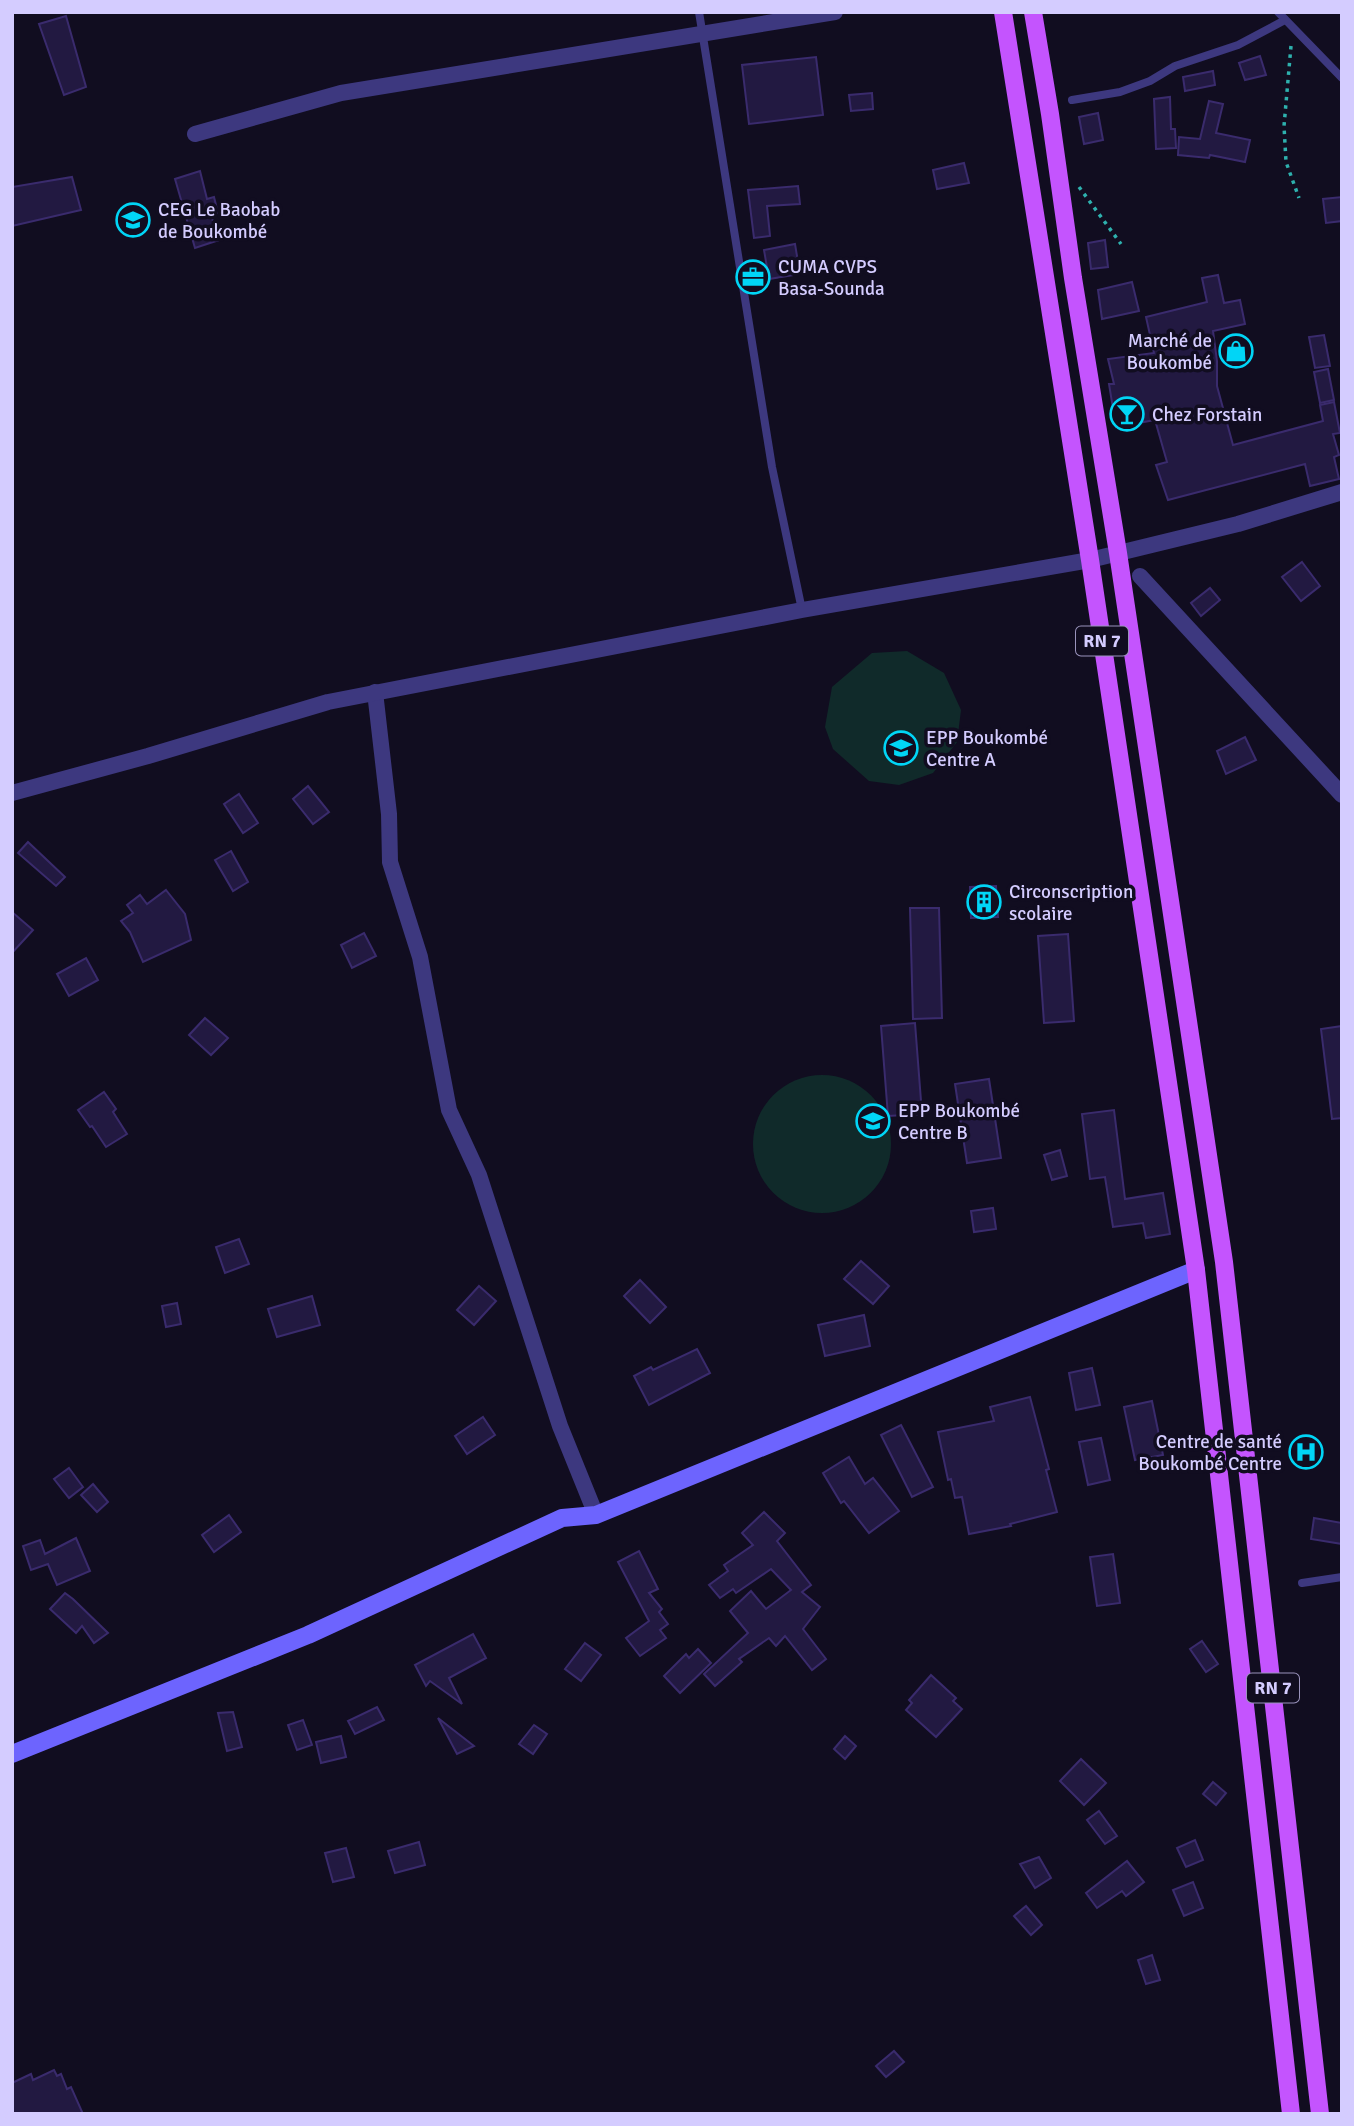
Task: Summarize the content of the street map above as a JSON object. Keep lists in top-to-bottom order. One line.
{"streets":{"main road":["RN 7"]},"places":{"school or university":["CEG Le Baobab de Boukombé","EPP Boukombé Centre A","EPP Boukombé Centre B"],"office":["CUMA CVPS Basa-Sounda"],"shop":["Marché de Boukombé"],"bar":["Chez Forstain"],"building":["Circonscription scolaire"],"hospital":["Centre de santé Boukombé Centre"]}}
